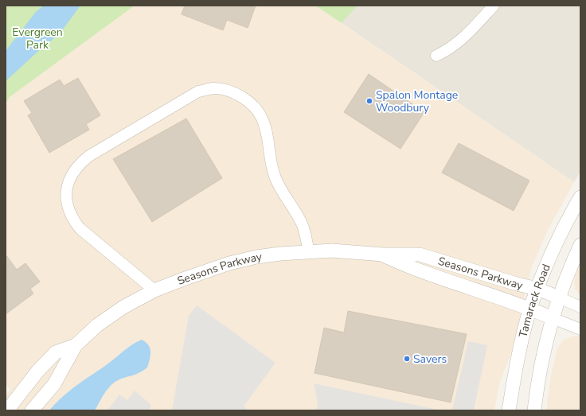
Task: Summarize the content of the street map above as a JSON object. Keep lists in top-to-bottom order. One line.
{"streets":{"street":["Seasons Parkway","Tamarack Road"]},"crossings":[["Seasons Parkway","Tamarack Road"]],"parks":["Evergreen Park"],"places":["Spalon Montage Woodbury","Savers"]}
